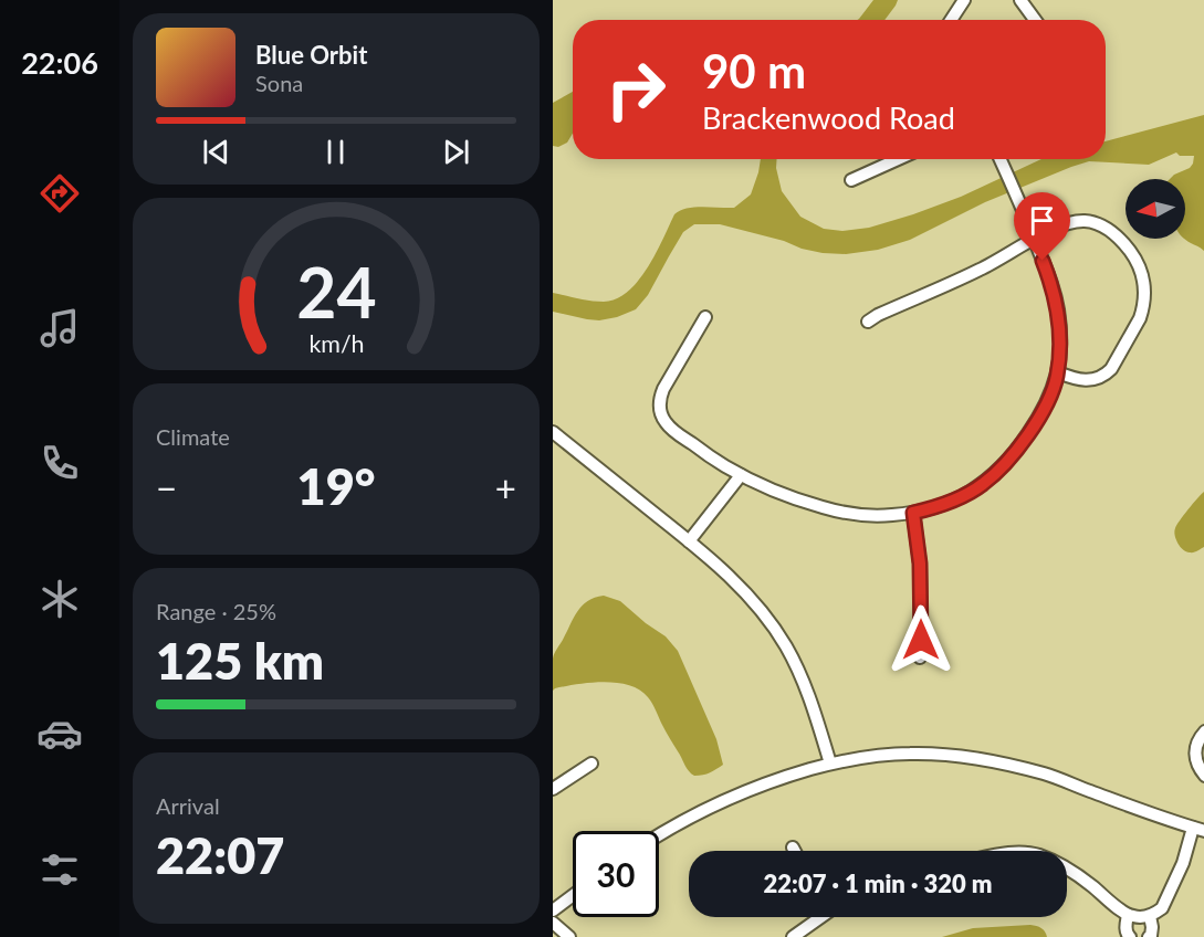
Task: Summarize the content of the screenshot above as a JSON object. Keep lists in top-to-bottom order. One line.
{"north":"left","page":{"tabs":"22:06","turn":["90 m","Brackenwood Road"],"song":["Blue Orbit","Sona"],"tile":["Climate",["Range · 25%","125 km"],["Arrival","22:07"]],"heat":["−","19°","+"],"limit":"30","trip":"22:07 · 1 min · 320 m","gauge":["24","km/h"]}}
